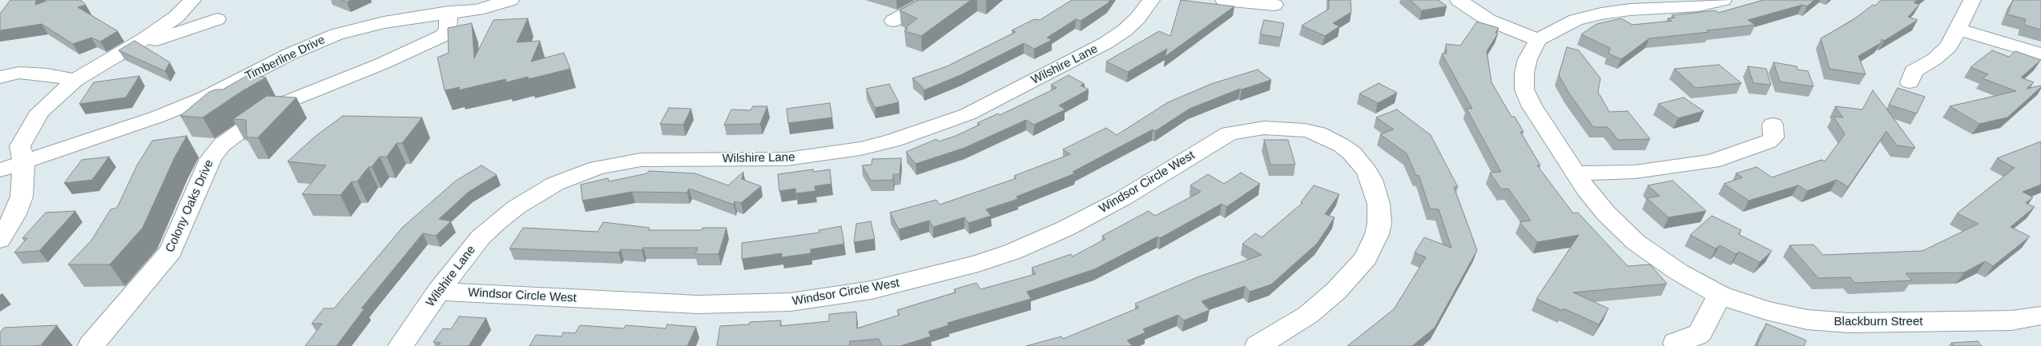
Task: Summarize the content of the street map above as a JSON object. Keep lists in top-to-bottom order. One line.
{"streets":{"street":["Timberline Drive","Wilshire Lane","Windsor Circle West","Colony Oaks Drive","Blackburn Street"]},"crossings":[["Timberline Drive","Colony Oaks Drive"],["Wilshire Lane","Windsor Circle West"]]}
